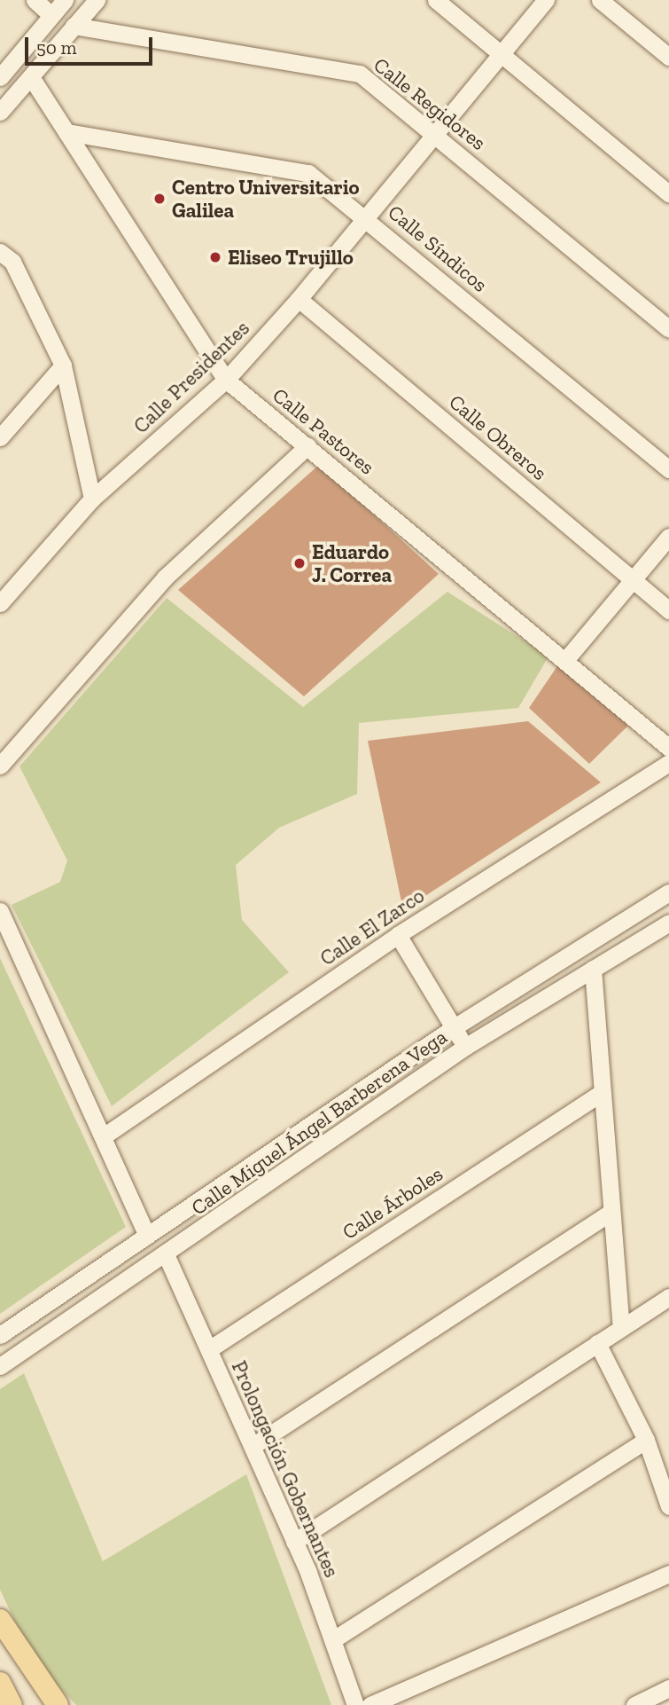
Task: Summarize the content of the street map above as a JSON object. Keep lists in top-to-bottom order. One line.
{"streets":{"street":["Calle Regidores","Calle Síndicos","Calle Presidentes","Calle Pastores","Calle Obreros","Calle El Zarco","Calle Miguel Ángel Barberena Vega","Calle Árboles","Prolongación Gobernantes"]},"crossings":[["Calle Regidores","Calle Presidentes"],["Calle Síndicos","Calle Presidentes"],["Calle Síndicos","Calle Pastores"],["Calle Presidentes","Calle Pastores"],["Calle Presidentes","Calle Obreros"],["Calle Miguel Ángel Barberena Vega","Prolongación Gobernantes"],["Calle Árboles","Prolongación Gobernantes"]],"places":["Centro Universitario Galilea","Eliseo Trujillo","Eduardo J. Correa"],"scale_bar":"50 m"}
